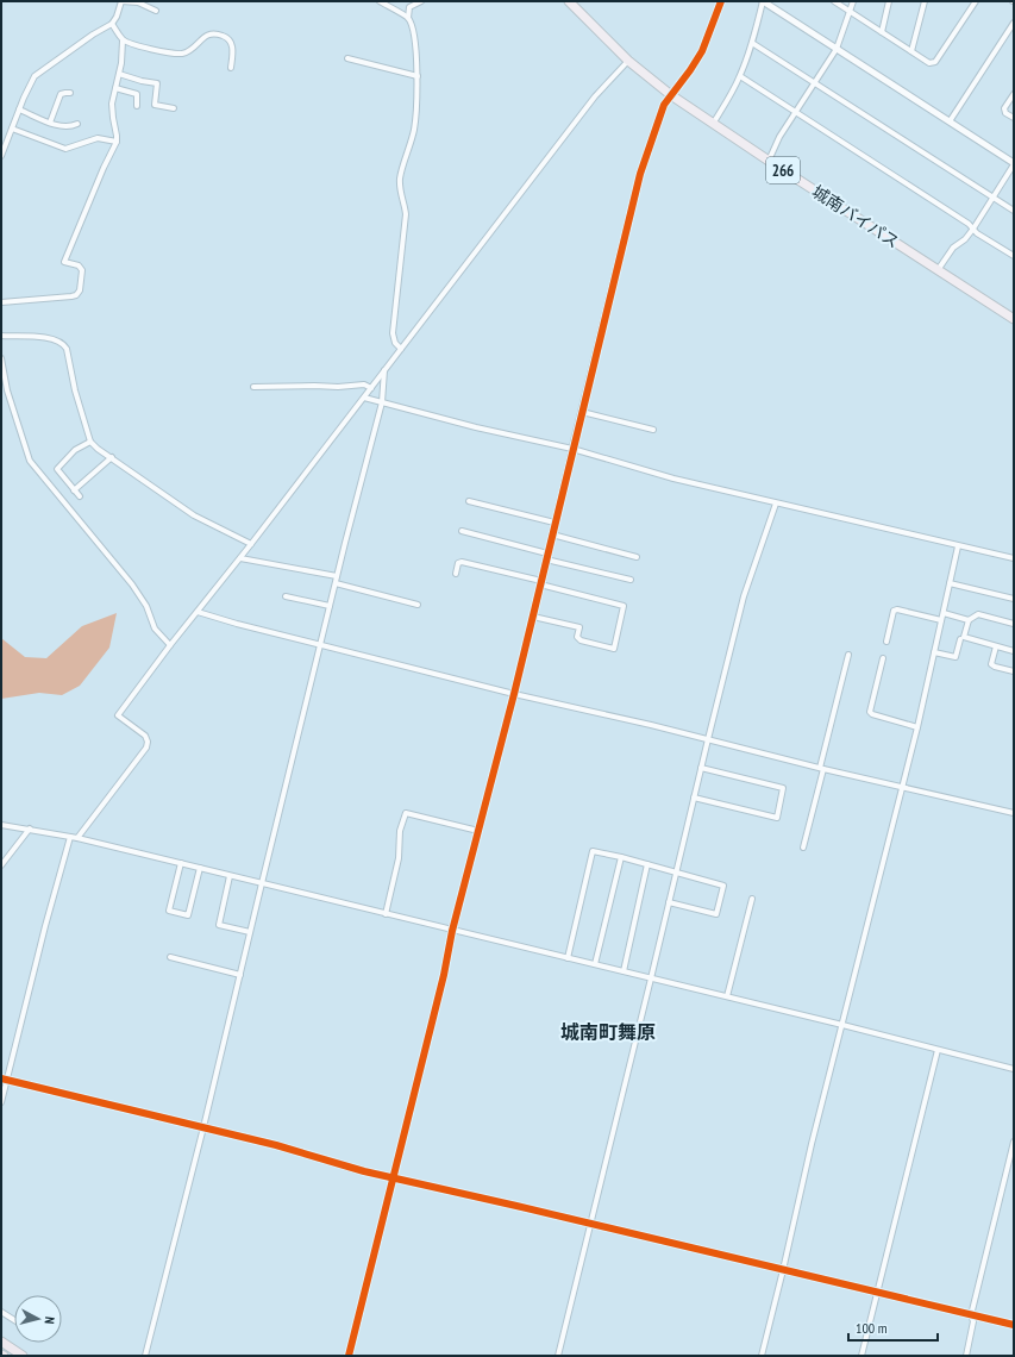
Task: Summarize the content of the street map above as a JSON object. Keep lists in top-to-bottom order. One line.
{"streets":{"highway":["266","城南バイパス"]},"districts":["城南町舞原"],"scale_bar":"100 m","north":"right"}
